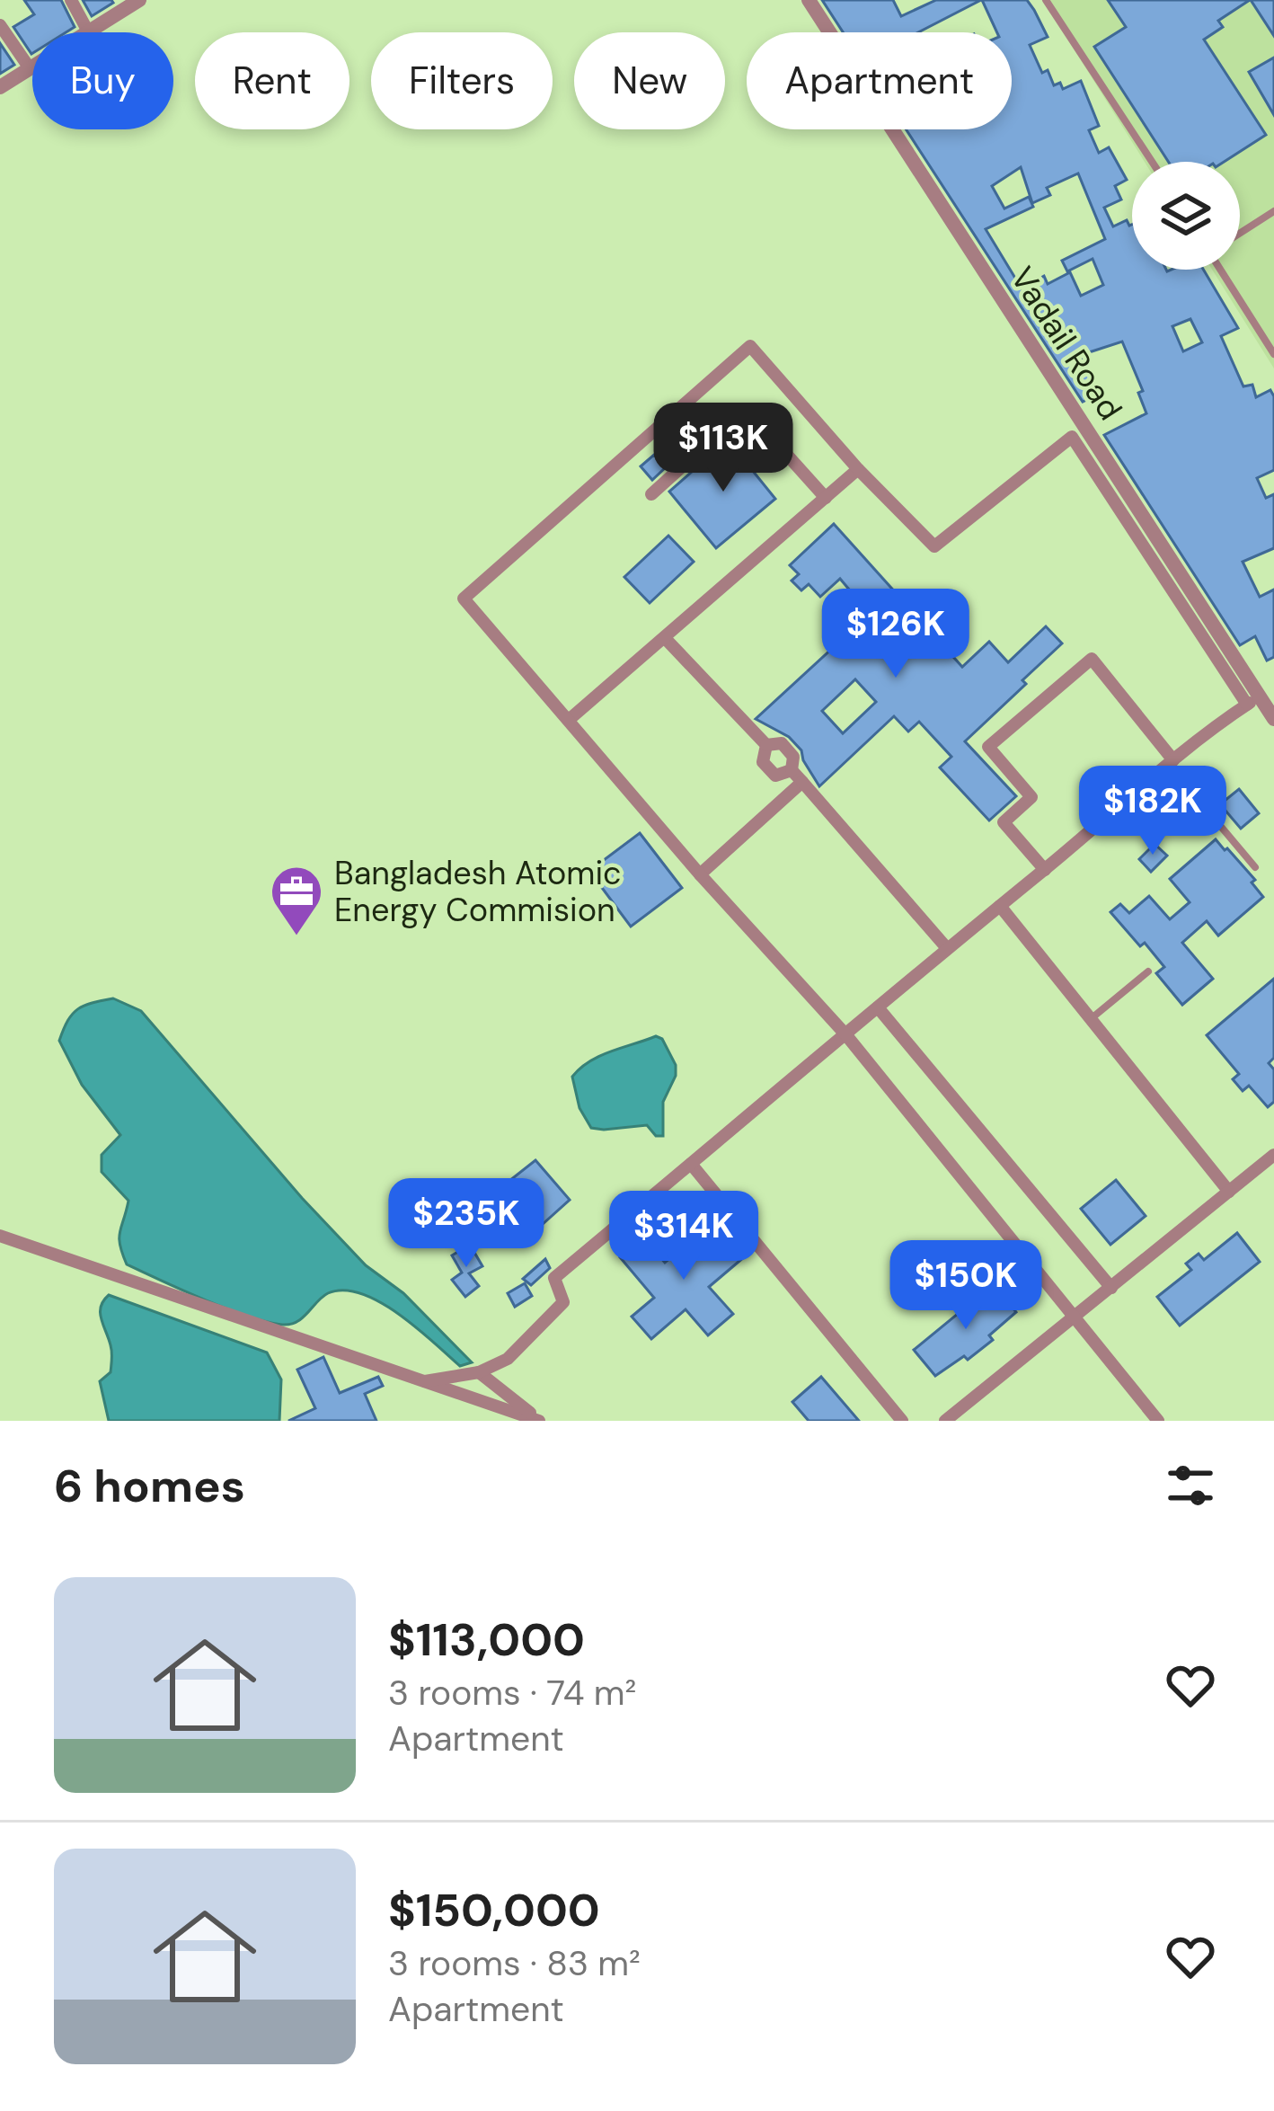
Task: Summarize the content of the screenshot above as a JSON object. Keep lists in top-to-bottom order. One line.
{"streets":{"street":["Vadail Road"]},"places":{"office":["Bangladesh Atomic Energy Commision"]},"page":{"chip":["Buy","Rent","Filters","New","Apartment"],"price":["$113K","$126K","$182K","$235K","$314K","$150K"],"heading":"6 homes","list":[{"name":"$113,000","note":"3 rooms · 74 m² · Apartment"},{"name":"$150,000","note":"3 rooms · 83 m² · Apartment"}]}}
